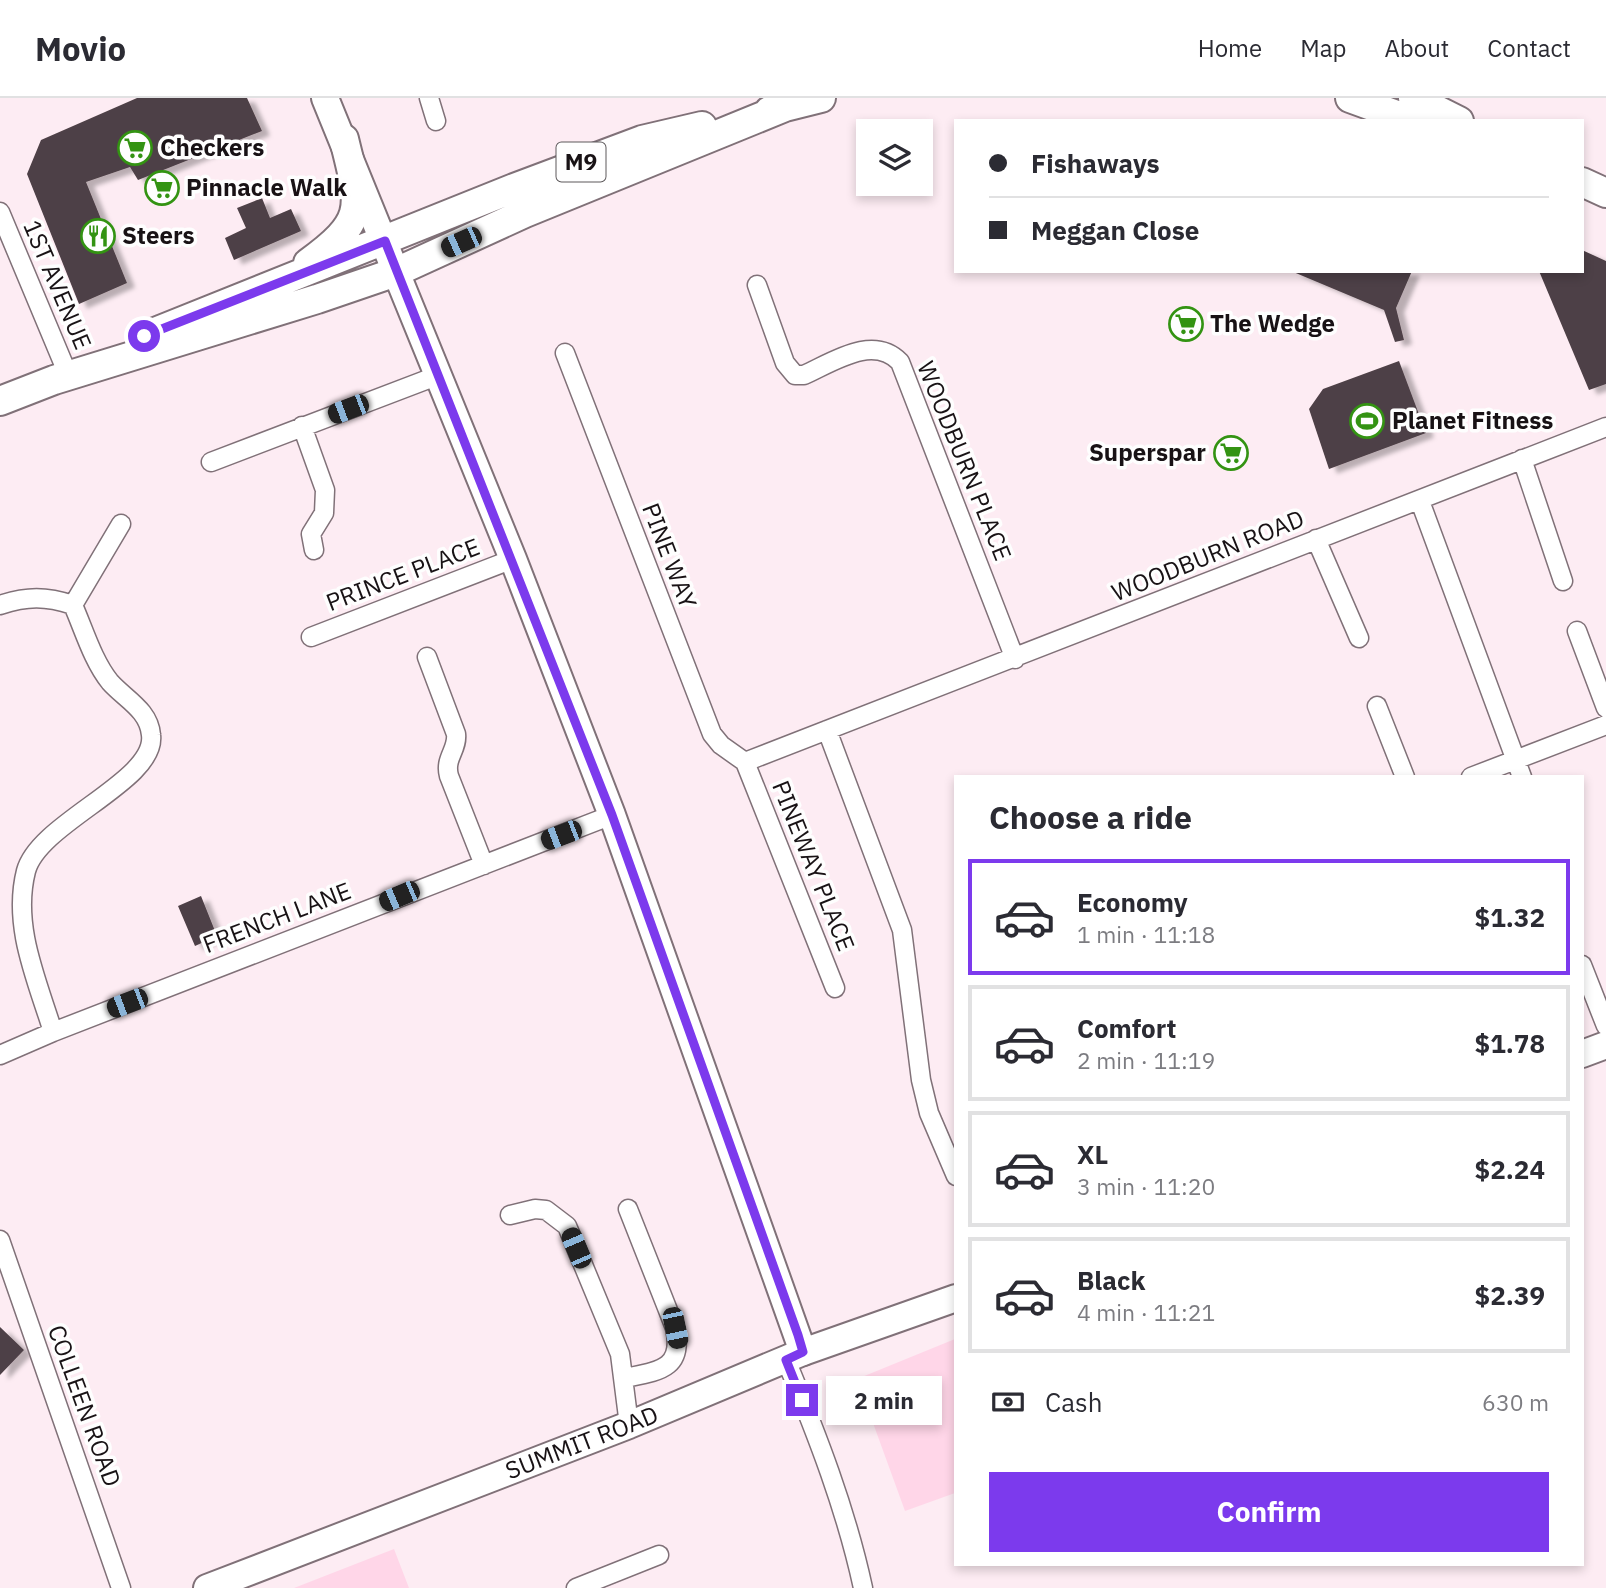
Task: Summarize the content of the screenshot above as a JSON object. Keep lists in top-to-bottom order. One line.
{"streets":{"main road":["M9","SUMMIT ROAD"],"street":["1ST AVENUE","WOODBURN PLACE","PINE WAY","WOODBURN ROAD","PRINCE PLACE","PINEWAY PLACE","FRENCH LANE","COLLEEN ROAD"]},"crossings":[["M9","1ST AVENUE"],["WOODBURN PLACE","WOODBURN ROAD"],["PINE WAY","WOODBURN ROAD"],["PINE WAY","PINEWAY PLACE"],["WOODBURN ROAD","PINEWAY PLACE"]],"places":{"supermarket":["Checkers","Pinnacle Walk","The Wedge","Superspar"],"restaurant":["Steers"],"sports":["Planet Fitness"]},"page":{"header":"Movio","nav":["Home","Map","About","Contact"],"banner":["Fishaways","Meggan Close"],"heading":"Choose a ride","list":[{"name":"Economy","note":"1 min · 11:18","value":"$1.32"},{"name":"Comfort","note":"2 min · 11:19","value":"$1.78"},{"name":"XL","note":"3 min · 11:20","value":"$2.24"},{"name":"Black","note":"4 min · 11:21","value":"$2.39"}],"pay":["Cash","630 m"],"bubble":"2 min","buttons":"Confirm"}}
